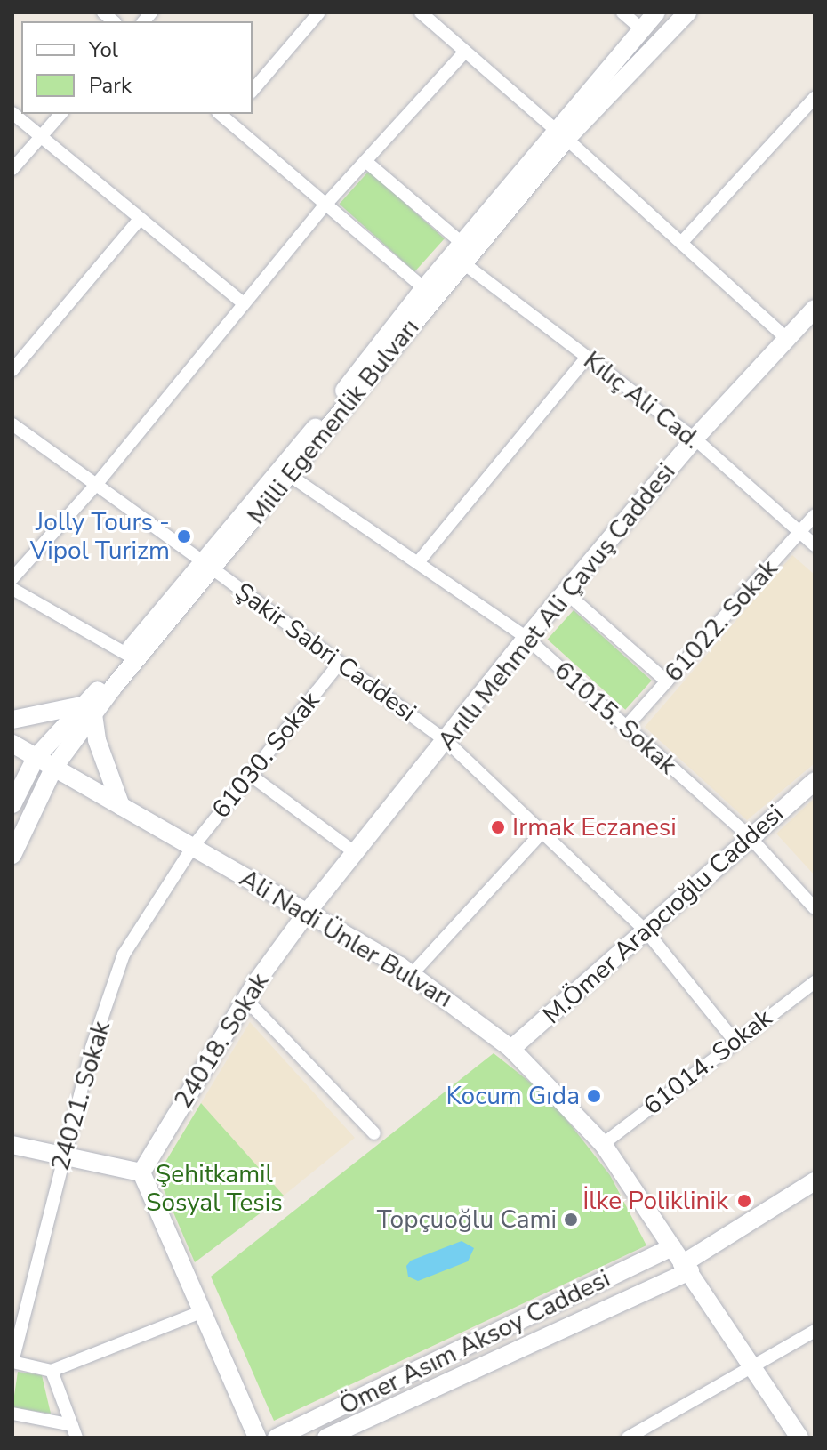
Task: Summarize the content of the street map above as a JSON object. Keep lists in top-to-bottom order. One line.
{"streets":{"street":["Kılıç Ali Cad.","Milli Egemenlik Bulvarı","Arıllı Mehmet Ali Çavuş Caddesi","61022. Sokak","Şakir Sabri Caddesi","61015. Sokak","61030. Sokak","M.Ömer Arapcıoğlu Caddesi","Ali Nadi Ünler Bulvarı","24018. Sokak","61014. Sokak","24021. Sokak","Ömer Asım Aksoy Caddesi"]},"crossings":[["Kılıç Ali Cad.","Milli Egemenlik Bulvarı"],["Kılıç Ali Cad.","Arıllı Mehmet Ali Çavuş Caddesi"],["Kılıç Ali Cad.","61022. Sokak"],["Milli Egemenlik Bulvarı","Şakir Sabri Caddesi"],["Milli Egemenlik Bulvarı","61015. Sokak"],["Milli Egemenlik Bulvarı","Ali Nadi Ünler Bulvarı"],["Arıllı Mehmet Ali Çavuş Caddesi","Şakir Sabri Caddesi"],["Arıllı Mehmet Ali Çavuş Caddesi","61015. Sokak"],["Arıllı Mehmet Ali Çavuş Caddesi","Ali Nadi Ünler Bulvarı"],["Arıllı Mehmet Ali Çavuş Caddesi","24018. Sokak"],["61022. Sokak","61015. Sokak"],["Şakir Sabri Caddesi","61030. Sokak"],["Şakir Sabri Caddesi","M.Ömer Arapcıoğlu Caddesi"],["Şakir Sabri Caddesi","61014. Sokak"],["61015. Sokak","M.Ömer Arapcıoğlu Caddesi"],["61030. Sokak","Ali Nadi Ünler Bulvarı"],["61030. Sokak","24021. Sokak"],["M.Ömer Arapcıoğlu Caddesi","Ali Nadi Ünler Bulvarı"],["Ali Nadi Ünler Bulvarı","24018. Sokak"],["Ali Nadi Ünler Bulvarı","61014. Sokak"],["Ali Nadi Ünler Bulvarı","24021. Sokak"],["Ali Nadi Ünler Bulvarı","Ömer Asım Aksoy Caddesi"]],"parks":["Şehitkamil Sosyal Tesis"],"places":["Jolly Tours - Vipol Turizm","Irmak Eczanesi","Kocum Gıda","İlke Poliklinik","Topçuoğlu Cami"],"legend":["Yol","Park"]}
